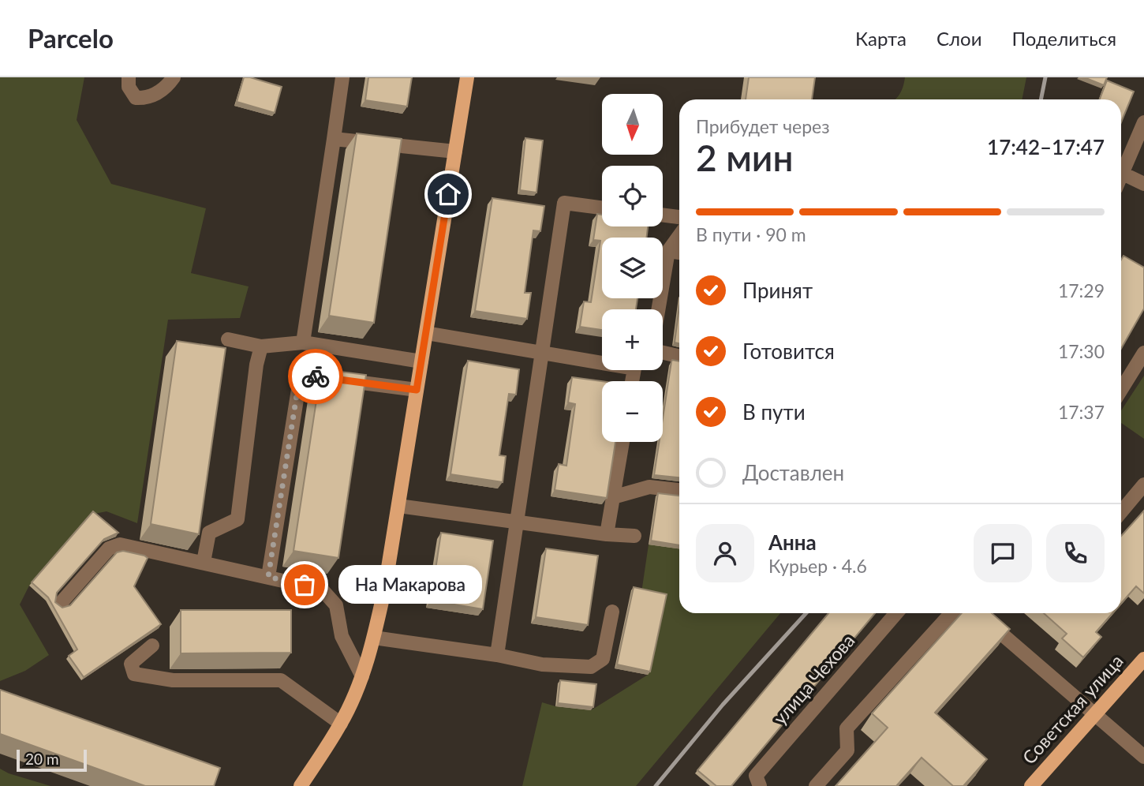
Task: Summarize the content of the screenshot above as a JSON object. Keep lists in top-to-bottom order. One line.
{"streets":{"main road":["Советская улица"],"street":["улица Чехова"]},"places":["На Макарова"],"scale_bar":"20 m","north":"bottom","page":{"header":"Parcelo","nav":["Карта","Слои","Поделиться"],"map_buttons":["+","−"],"heading":["2 мин","Прибудет через","17:42–17:47"],"panel":["Анна","Курьер · 4.6"],"bar":"В пути · 90 m","list":[["Принят","17:29"],["Готовится","17:30"],["В пути","17:37"],"Доставлен"],"bubble":"На Макарова","scale":"20 m"}}
